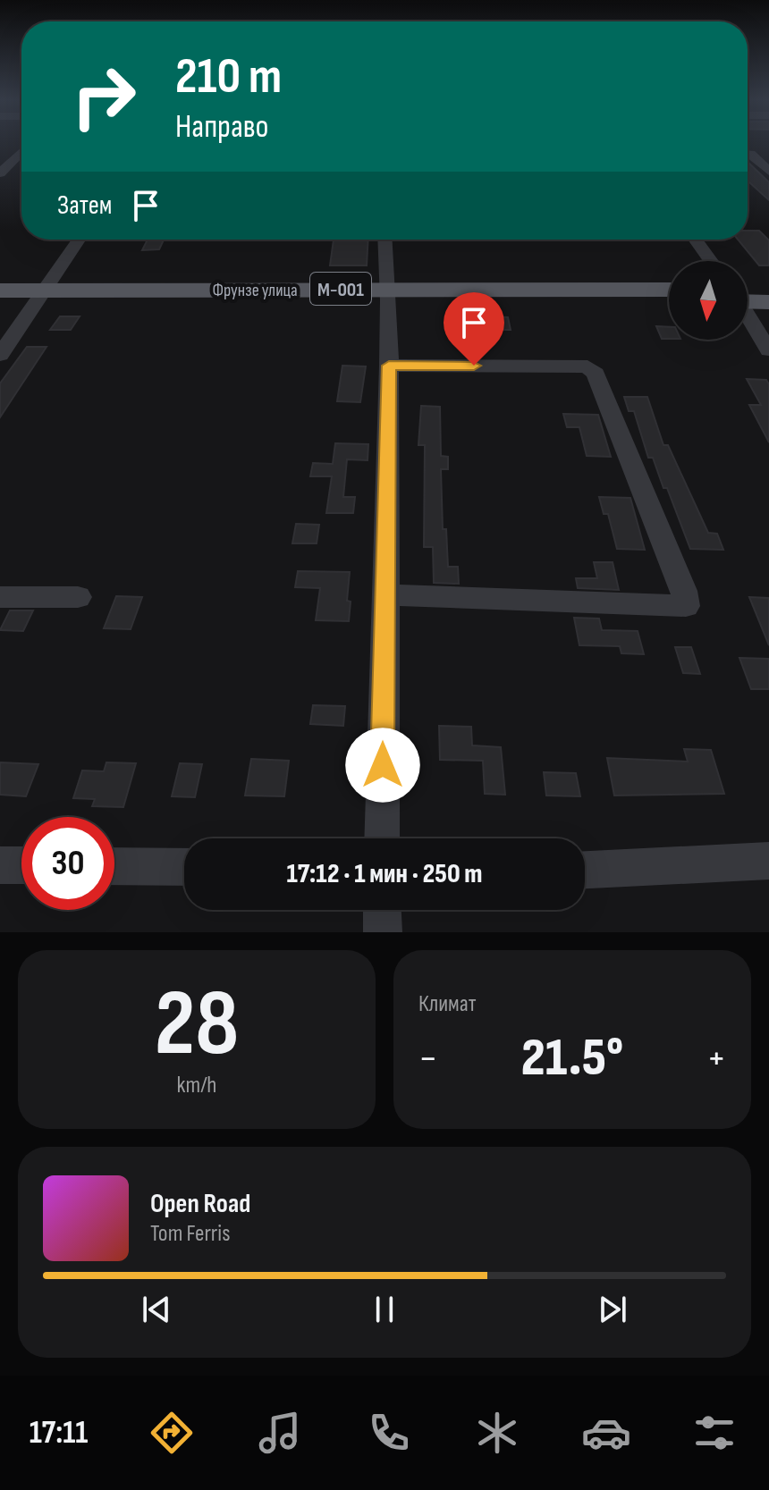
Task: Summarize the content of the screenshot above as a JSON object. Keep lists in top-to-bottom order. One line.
{"streets":{"main road":["M-001","Фрунзе улица"]},"north":"bottom","page":{"turn":["210 m","Направо"],"then":"Затем","limit":"30","trip":"17:12 · 1 мин · 250 m","tile":[["28","km/h"],"Климат"],"heat":["−","21.5°","+"],"song":["Open Road","Tom Ferris"],"tabs":"17:11"}}
